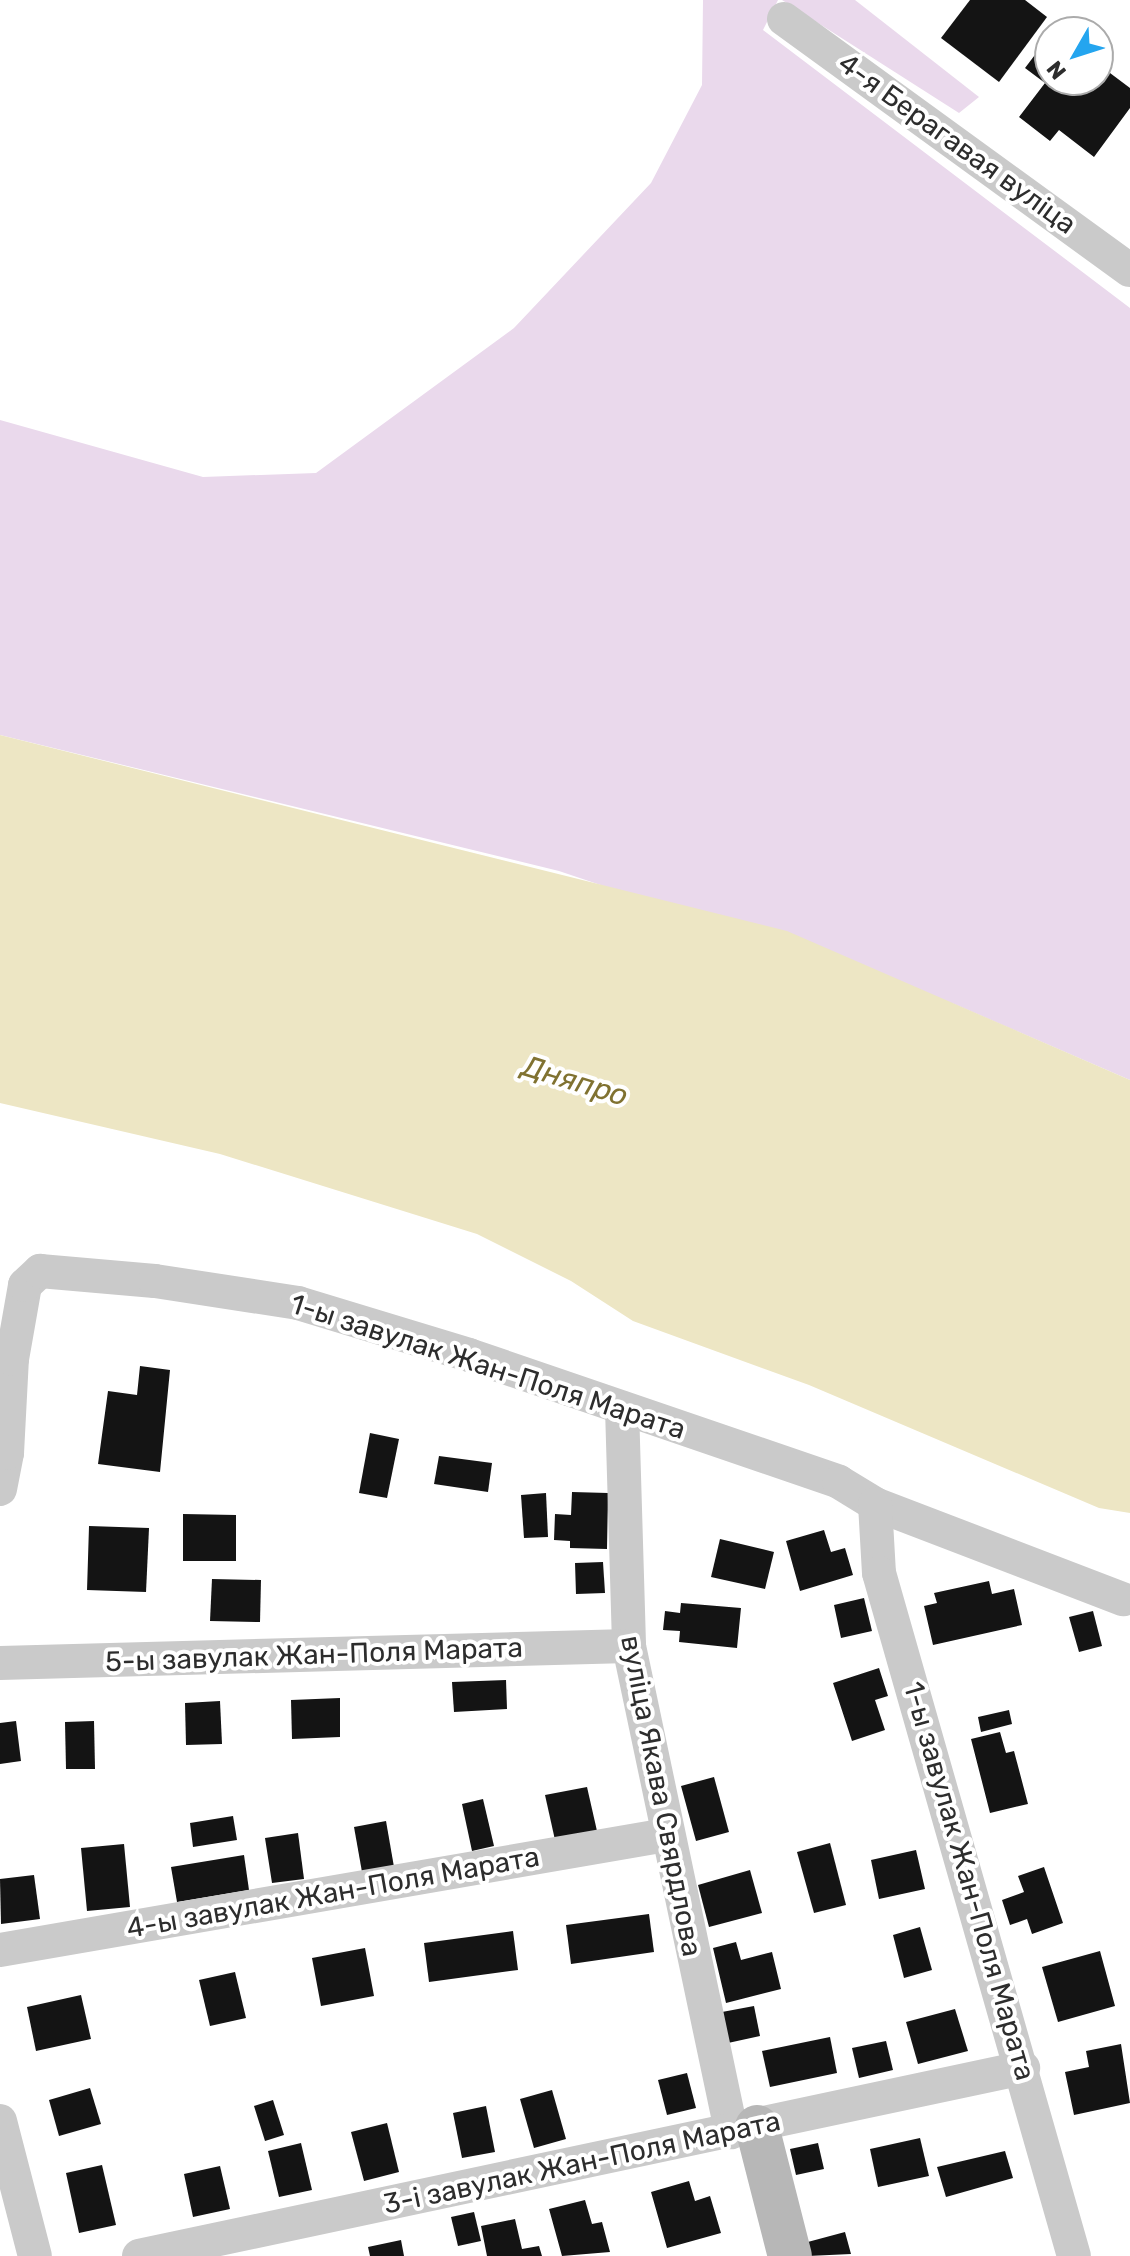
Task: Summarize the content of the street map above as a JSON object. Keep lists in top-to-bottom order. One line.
{"streets":{"street":["4-я Берагавая вуліца","1-ы завулак Жан-Поля Марата","5-ы завулак Жан-Поля Марата","вуліца Якава Свярдлова","4-ы завулак Жан-Поля Марата","3-і завулак Жан-Поля Марата"]},"crossings":[["1-ы завулак Жан-Поля Марата","вуліца Якава Свярдлова"],["1-ы завулак Жан-Поля Марата","3-і завулак Жан-Поля Марата"],["5-ы завулак Жан-Поля Марата","вуліца Якава Свярдлова"],["вуліца Якава Свярдлова","4-ы завулак Жан-Поля Марата"],["вуліца Якава Свярдлова","3-і завулак Жан-Поля Марата"]],"water":["Дняпро"],"north":"bottom left"}
